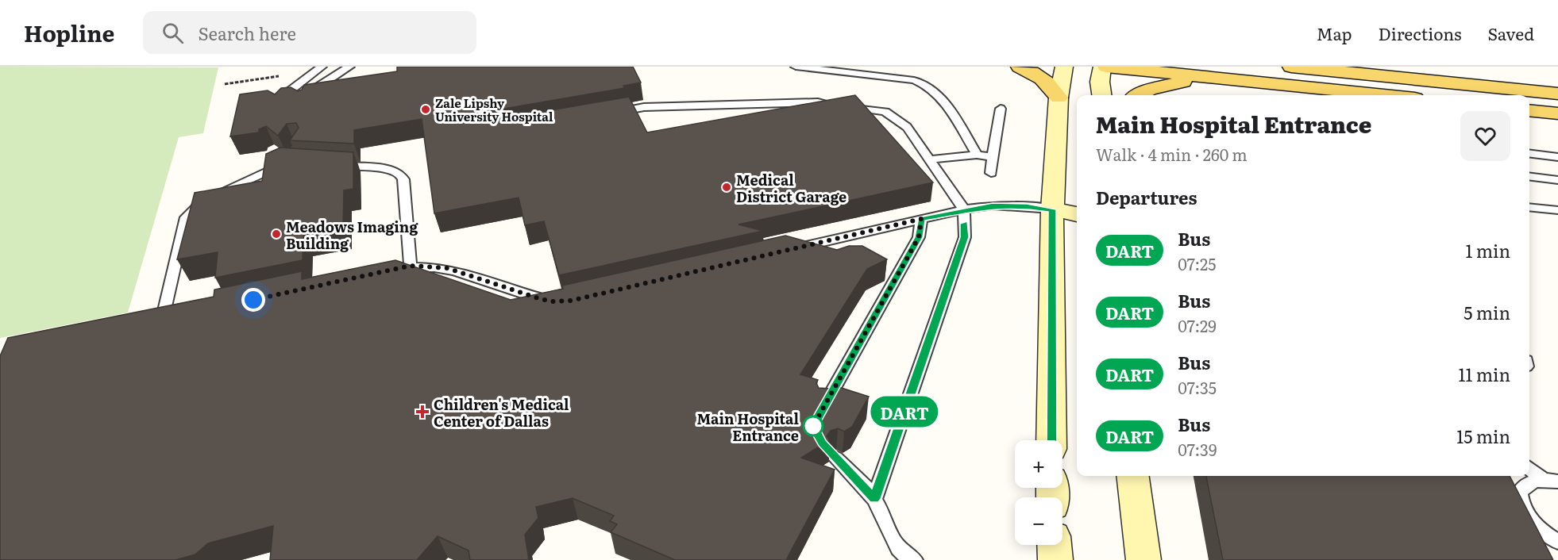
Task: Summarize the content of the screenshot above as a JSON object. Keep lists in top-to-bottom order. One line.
{"places":{"other":["Zale Lipshy University Hospital","Medical District Garage","Meadows Imaging Building","Main Hospital Entrance"],"health":["Children's Medical Center of Dallas"]},"lines":["bus line DART"],"page":{"header":"Hopline","search":"Search here","nav":["Map","Directions","Saved"],"on_map":"DART","heading":[["Main Hospital Entrance","Walk · 4 min · 260 m"],"Departures"],"list":[{"mark":"DART","name":"Bus","note":"07:25","value":"1 min"},{"mark":"DART","name":"Bus","note":"07:29","value":"5 min"},{"mark":"DART","name":"Bus","note":"07:35","value":"11 min"},{"mark":"DART","name":"Bus","note":"07:39","value":"15 min"}],"map_buttons":["+","−"]}}
